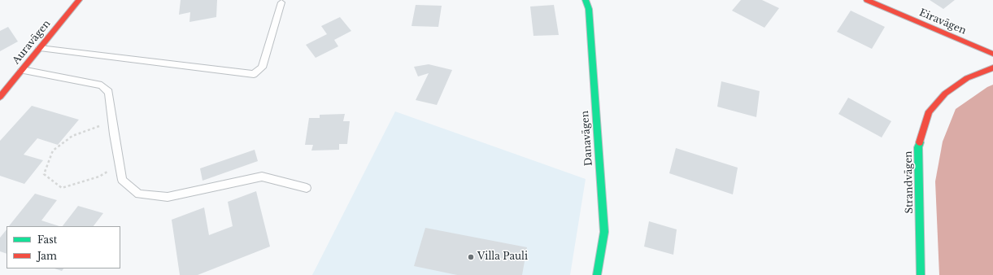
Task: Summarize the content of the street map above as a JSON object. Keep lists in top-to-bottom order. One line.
{"streets":{"street":["Eiravägen","Auravägen","Danavägen","Strandvägen"]},"places":["Villa Pauli"],"legend":["Fast","Jam"]}
